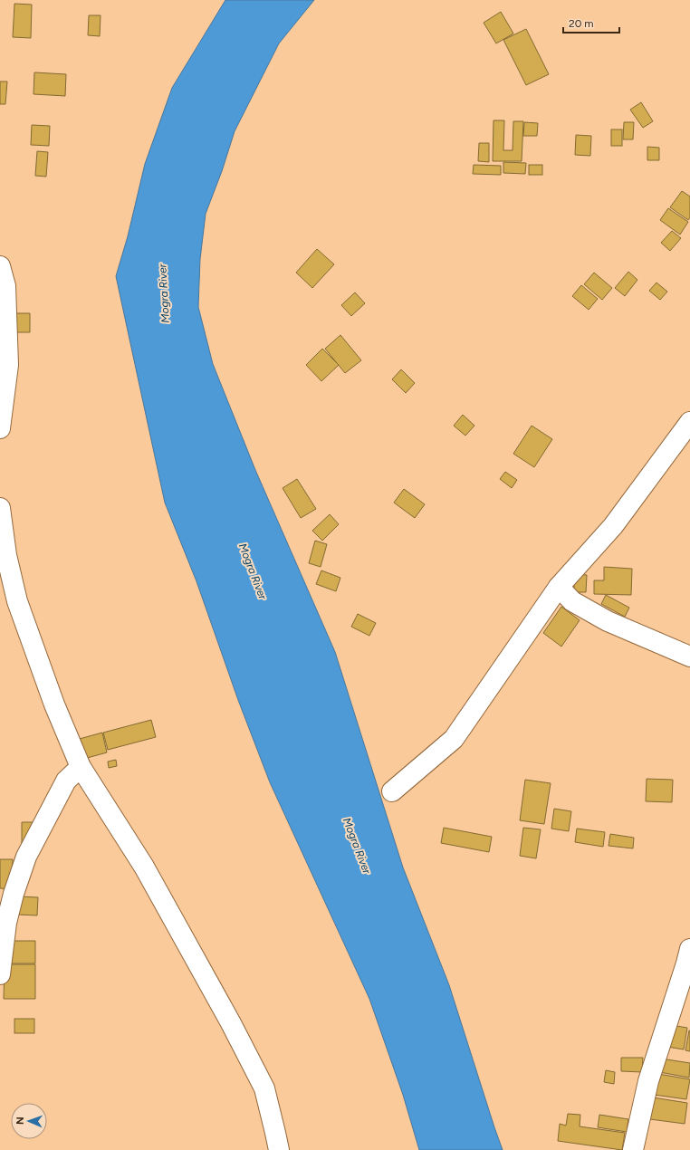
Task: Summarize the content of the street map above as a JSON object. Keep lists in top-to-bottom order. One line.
{"water":["Mogra River"],"scale_bar":"20 m","north":"left"}
